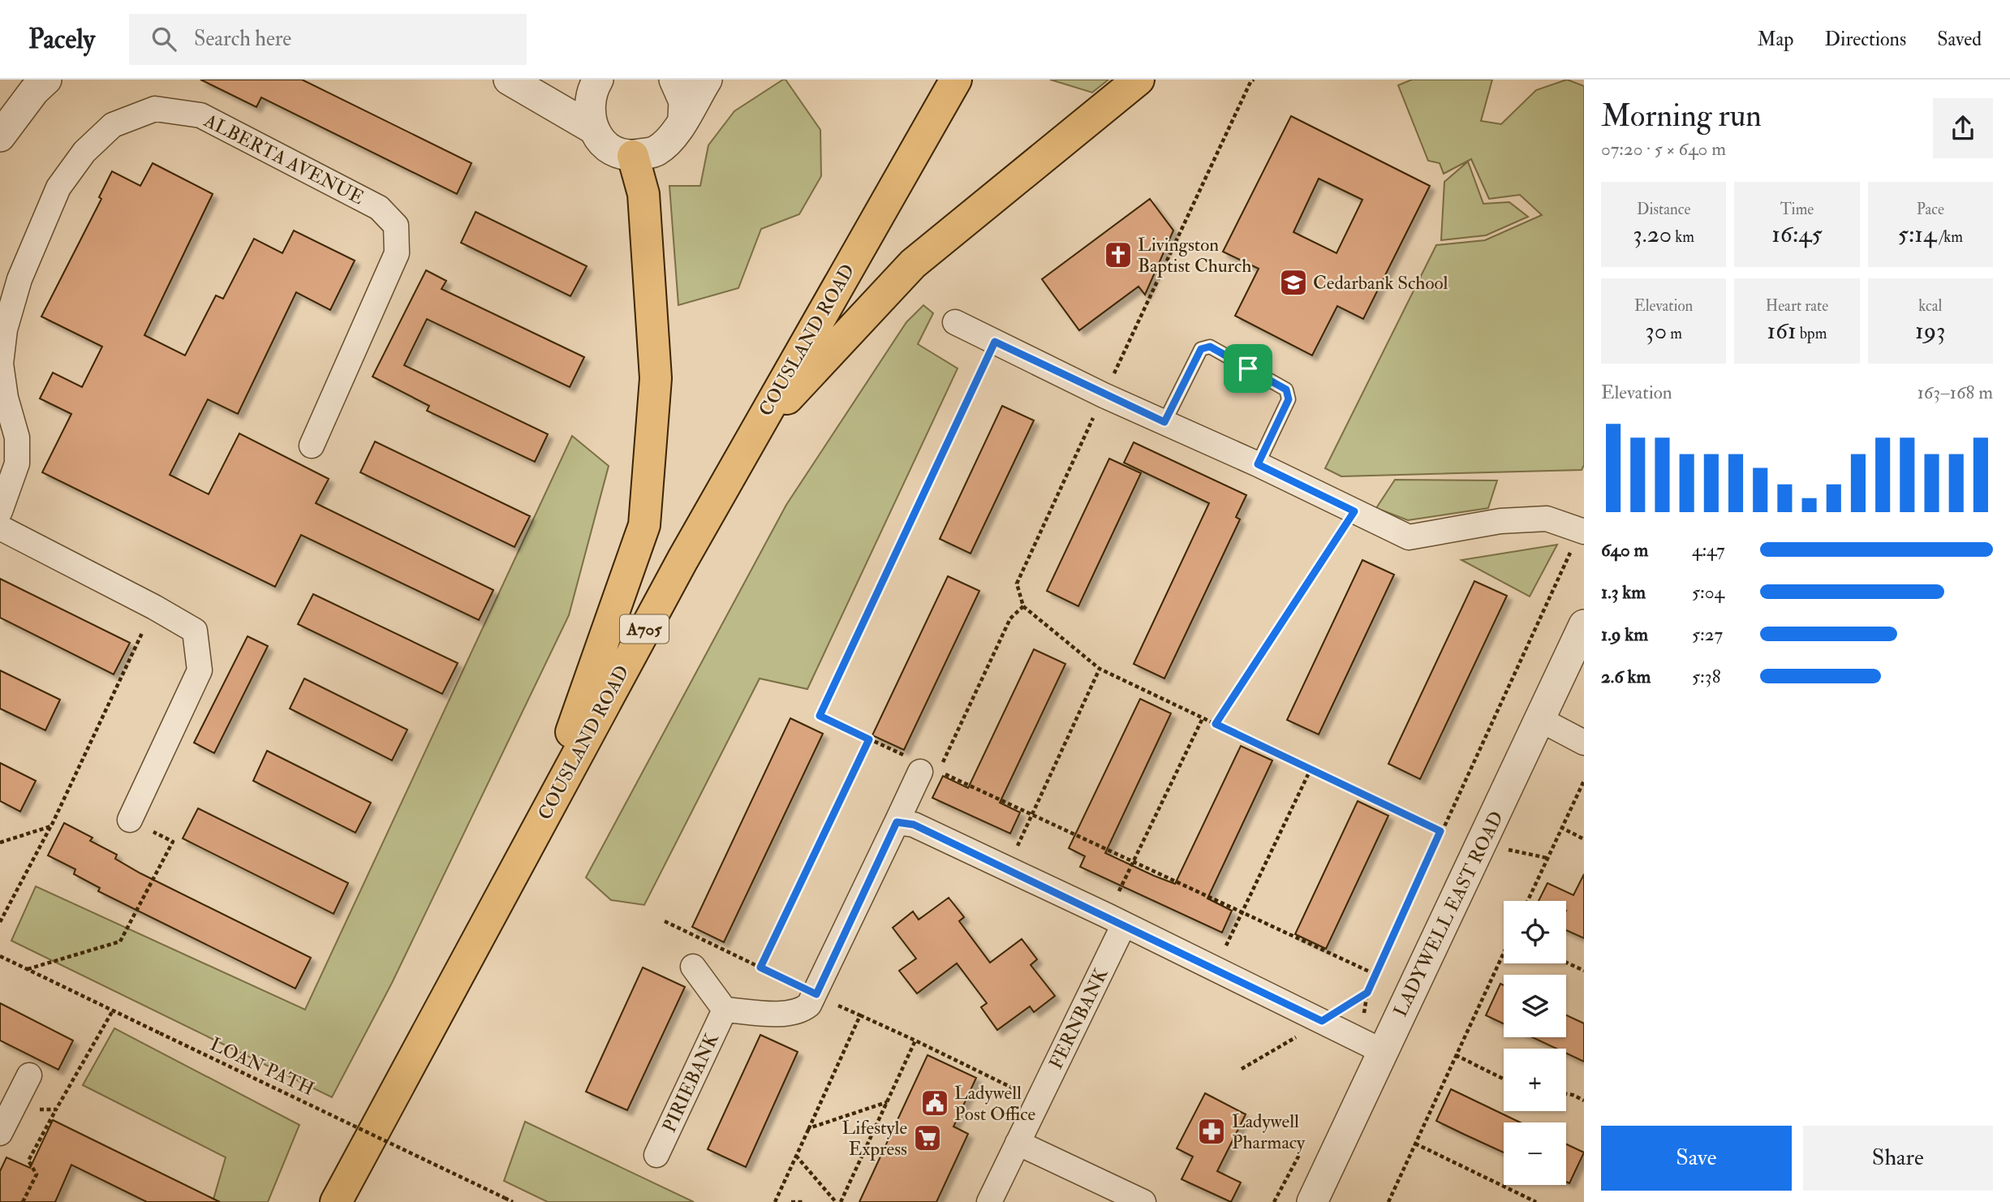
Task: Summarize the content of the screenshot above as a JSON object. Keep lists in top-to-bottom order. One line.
{"streets":{"main road":["COUSLAND ROAD","A705"],"street":["ALBERTA AVENUE","LADYWELL EAST ROAD","FERNBANK","PIRIEBANK"],"path":["LOAN PATH"]},"places":{"church":["Livingston Baptist Church"],"school or university":["Cedarbank School"],"public building":["Ladywell Post Office"],"pharmacy":["Ladywell Pharmacy"],"supermarket":["Lifestyle Express"]},"page":{"header":"Pacely","search":"Search here","nav":["Map","Directions","Saved"],"heading":["Morning run","07:20 · 5 × 640 m"],"stats":[["Distance","3.20 km"],["Time","16:45"],["Pace","5:14 /km"],["Elevation","30 m"],["Heart rate","161 bpm"],["kcal","193"]],"chart":["Elevation","163–168 m"],"list":[{"name":"640 m","note":"4:47"},{"name":"1.3 km","note":"5:04"},{"name":"1.9 km","note":"5:27"},{"name":"2.6 km","note":"5:38"}],"map_buttons":["+","−"],"buttons":["Save","Share"]}}
